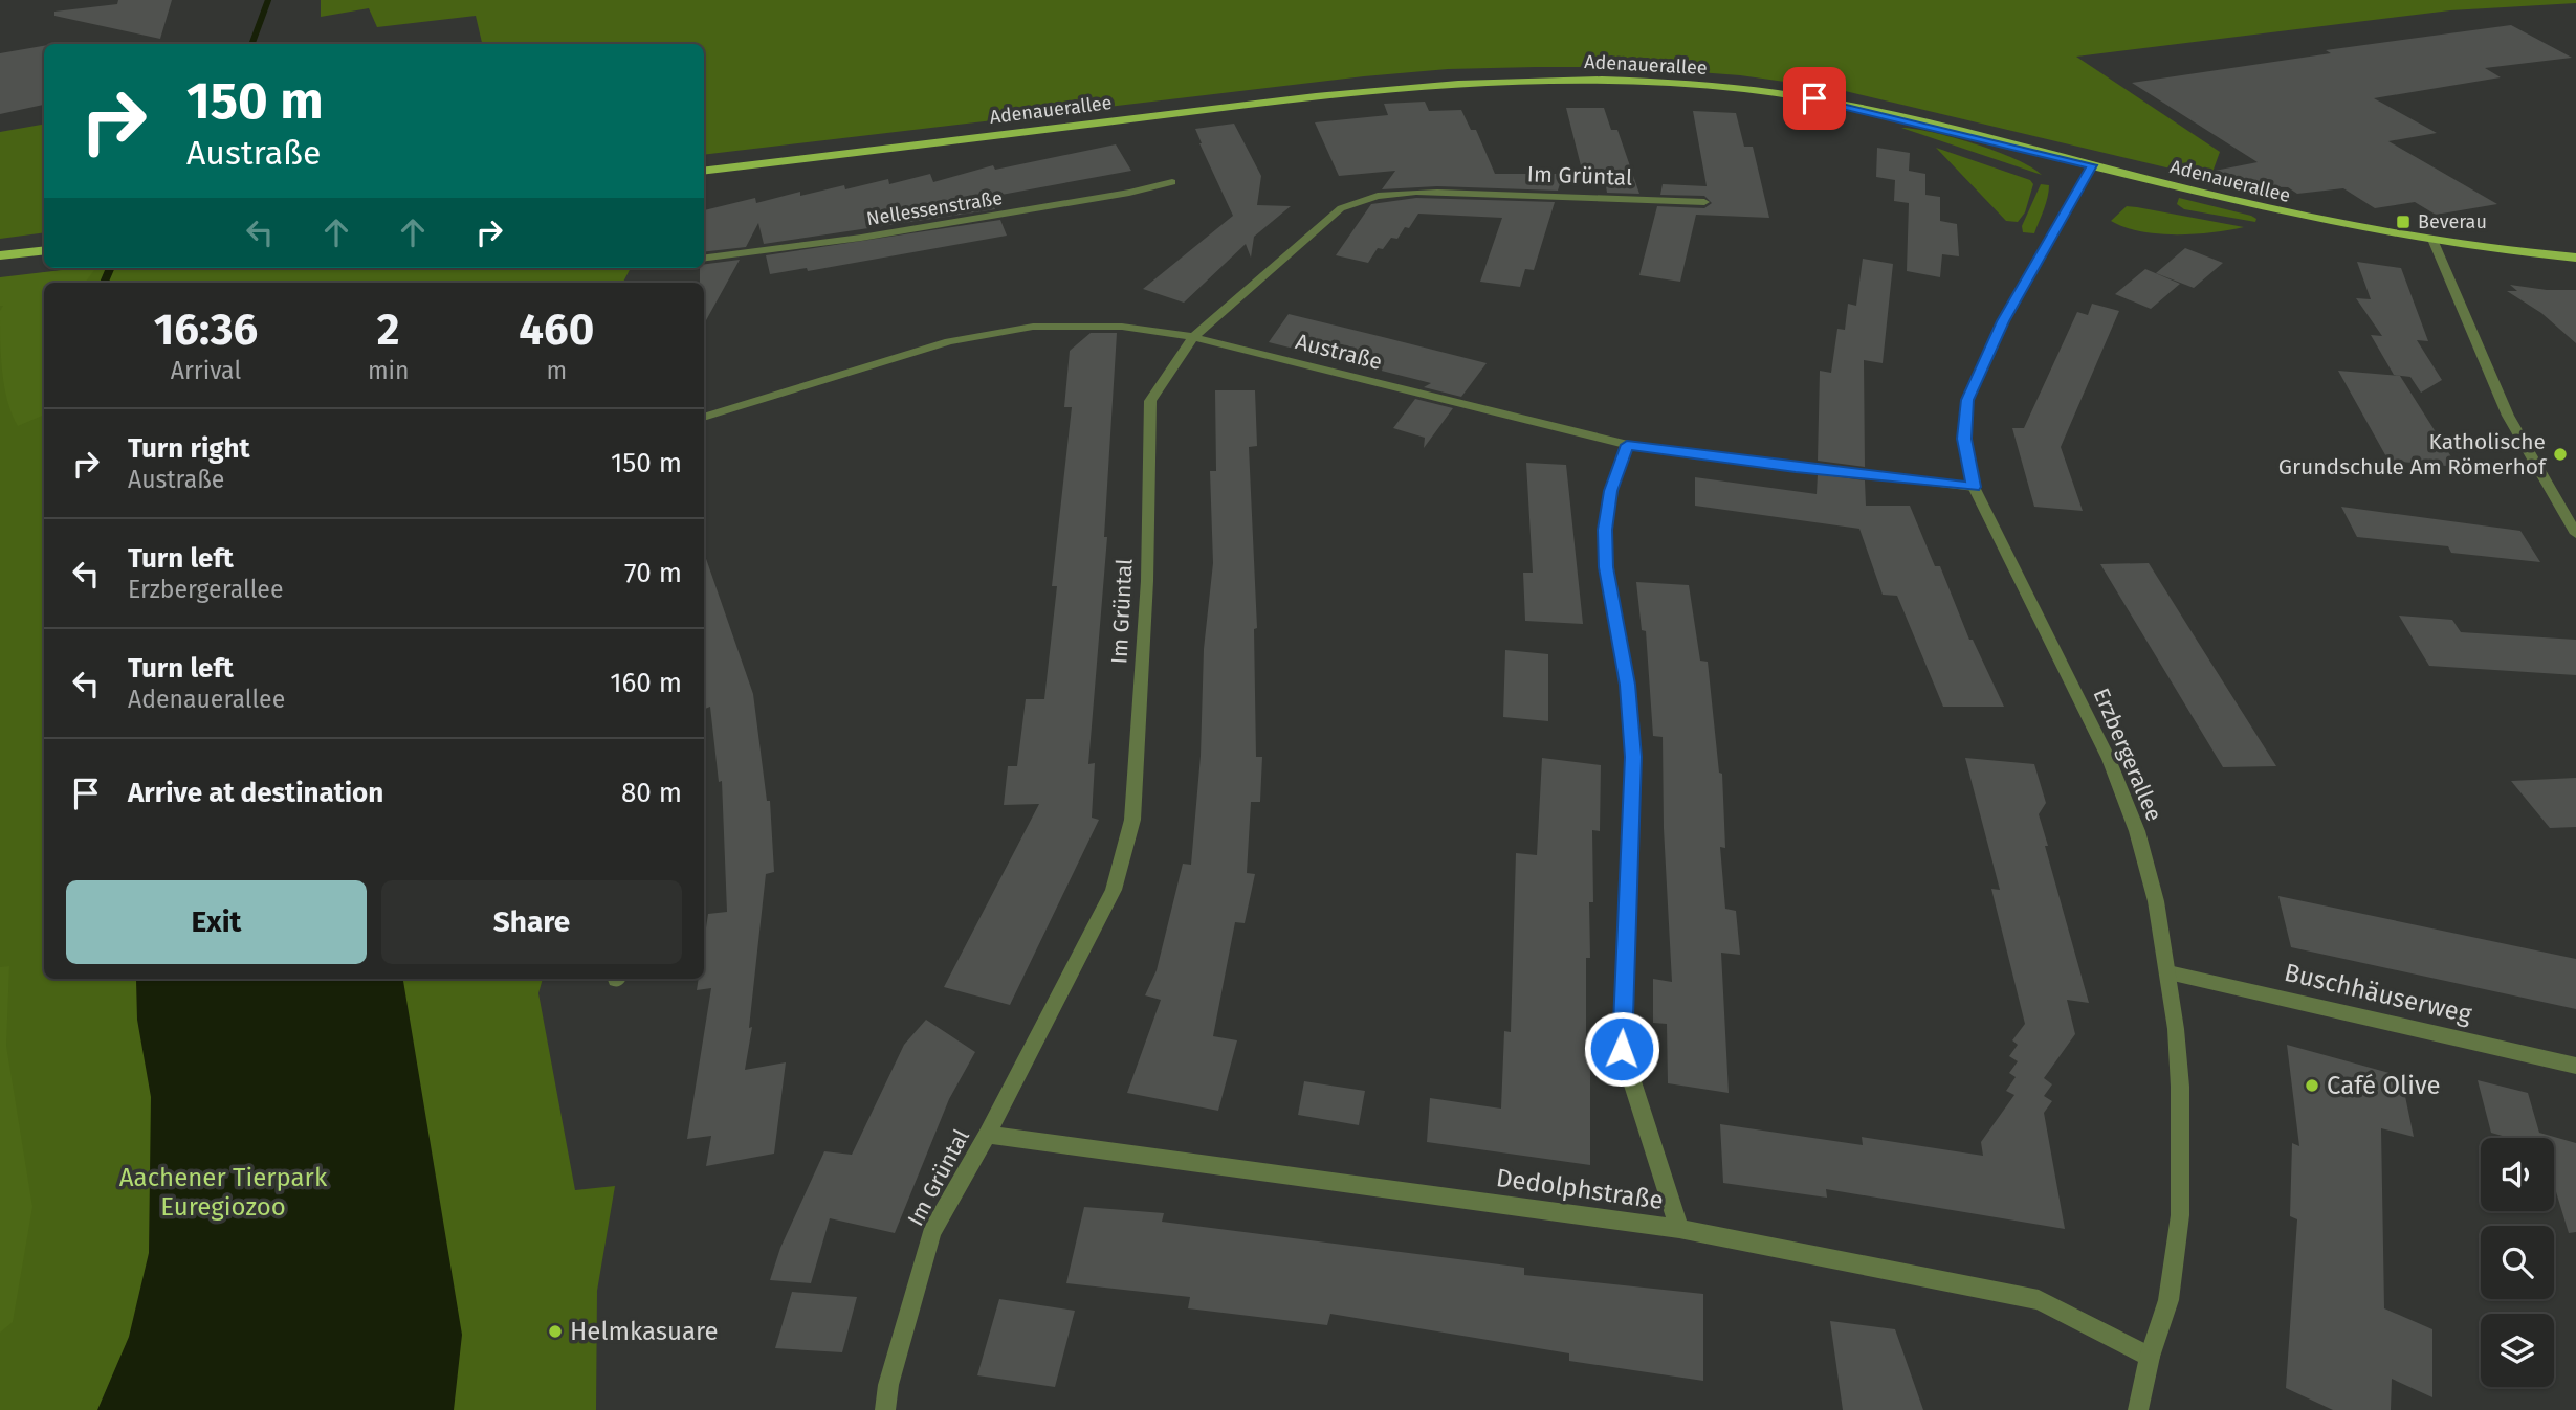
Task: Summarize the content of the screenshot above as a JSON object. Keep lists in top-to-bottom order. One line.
{"streets":{"main road":["Adenauerallee"],"street":["Im Grüntal","Nellessenstraße","Austraße","Erzbergerallee","Buschhäuserweg","Dedolphstraße"]},"crossings":[["Adenauerallee","Erzbergerallee"],["Im Grüntal","Austraße"],["Im Grüntal","Dedolphstraße"],["Austraße","Erzbergerallee"],["Erzbergerallee","Buschhäuserweg"],["Erzbergerallee","Dedolphstraße"]],"parks":["Aachener Tierpark Euregiozoo"],"places":{"transit":["Beverau"],"other":["Katholische Grundschule Am Römerhof","Café Olive","Helmkasuare"]},"page":{"turn":["150 m","Austraße"],"eta":["16:36","Arrival","2","min","460","m"],"list":[{"name":"Turn right","note":"Austraße","value":"150 m"},{"name":"Turn left","note":"Erzbergerallee","value":"70 m"},{"name":"Turn left","note":"Adenauerallee","value":"160 m"},{"name":"Arrive at destination","value":"80 m"}],"buttons":["Exit","Share"]}}
